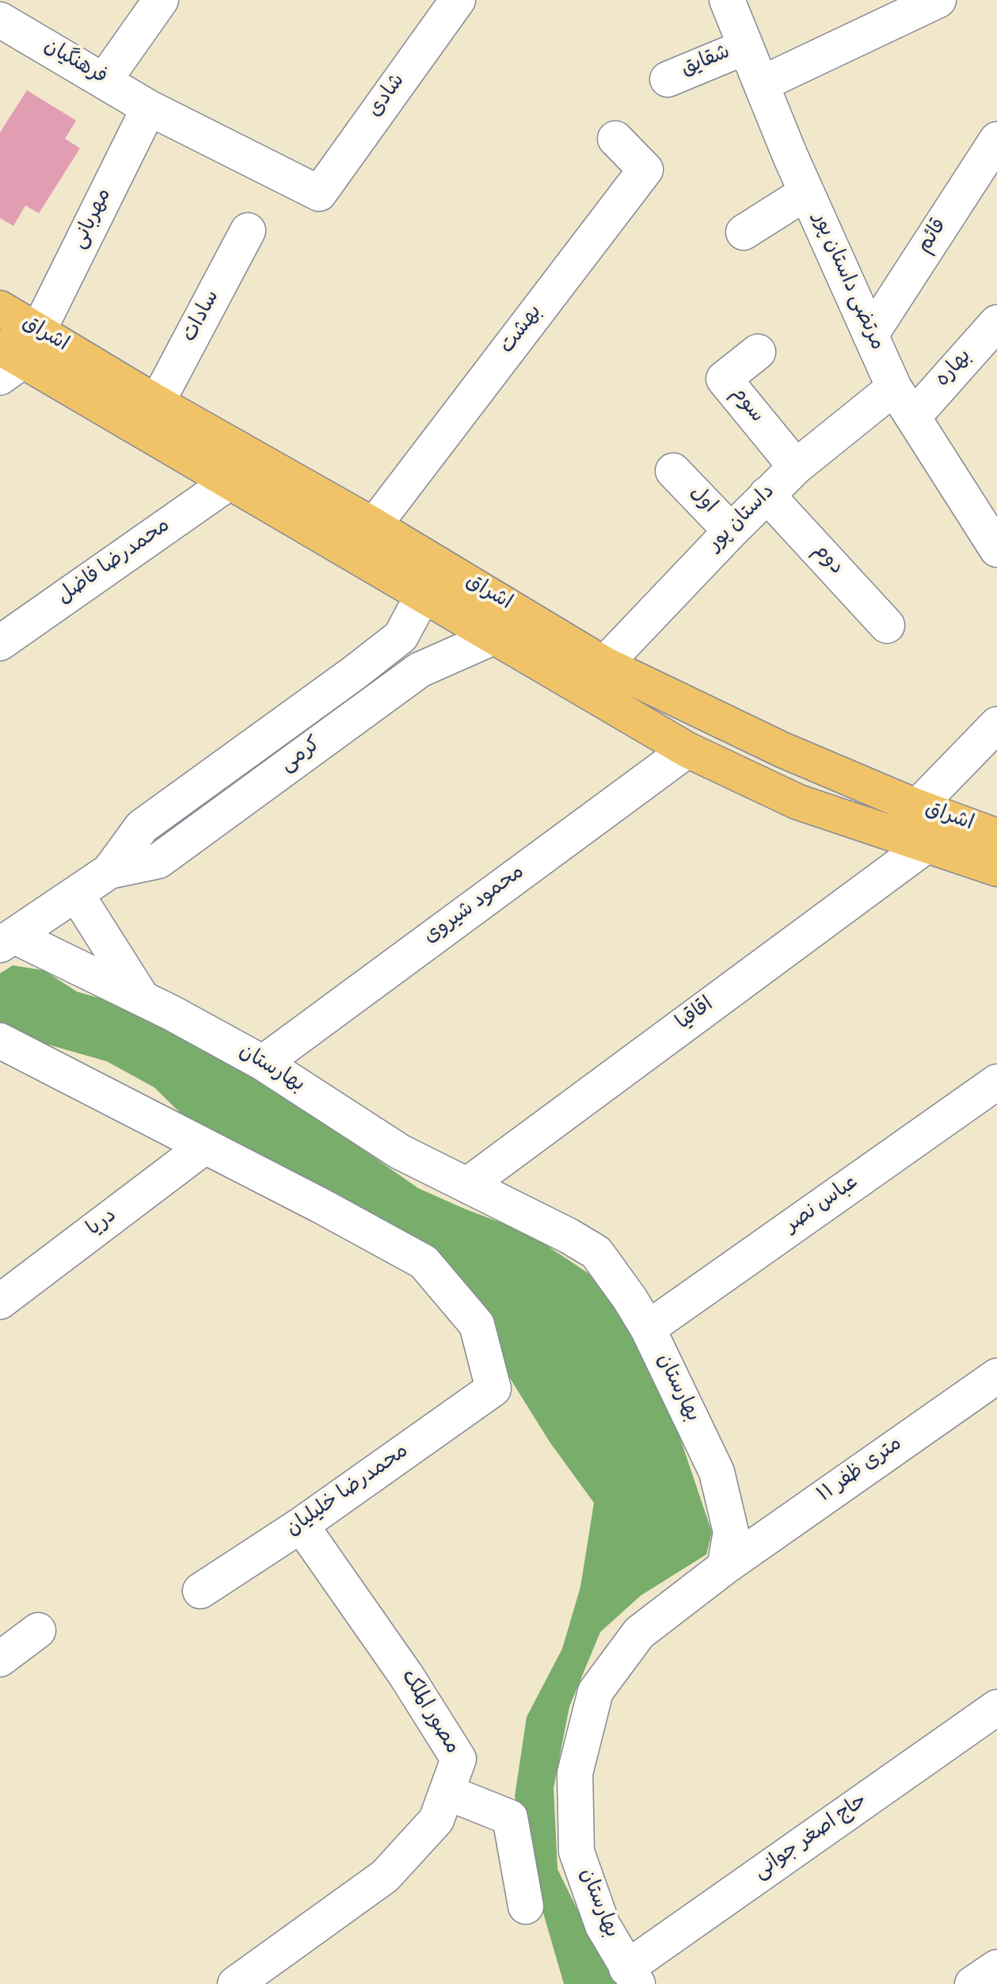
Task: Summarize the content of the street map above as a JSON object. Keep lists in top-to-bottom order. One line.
{"streets":{"main road":["اشراق"],"street":["شقایق","فرهنگیان","شادی","مهربانی","قائم","مرتضی داستان پور","سادات","بهشت","بهاره","سوم","اول","داستان پور","دوم","محمدرضا فاضل","کرمی","محمود شیروی","اقاقیا","بهارستان","عباس نصر","دریا","۱۱ متری ظفر","محمدرضا خلیلیان","مصور الملک","حاج اصغر جوانی"]},"crossings":[["شقایق","مرتضی داستان پور"],["فرهنگیان","شادی"],["فرهنگیان","مهربانی"],["مهربانی","اشراق"],["قائم","مرتضی داستان پور"],["مرتضی داستان پور","بهاره"],["مرتضی داستان پور","داستان پور"],["سادات","اشراق"],["بهشت","اشراق"],["اشراق","داستان پور"],["اشراق","محمدرضا فاضل"],["اشراق","کرمی"],["اشراق","محمود شیروی"],["اشراق","اقاقیا"],["سوم","داستان پور"],["اول","داستان پور"],["داستان پور","دوم"],["کرمی","بهارستان"],["محمود شیروی","بهارستان"],["اقاقیا","بهارستان"],["بهارستان","عباس نصر"],["بهارستان","۱۱ متری ظفر"],["بهارستان","حاج اصغر جوانی"],["دریا","محمدرضا خلیلیان"],["محمدرضا خلیلیان","مصور الملک"]]}
